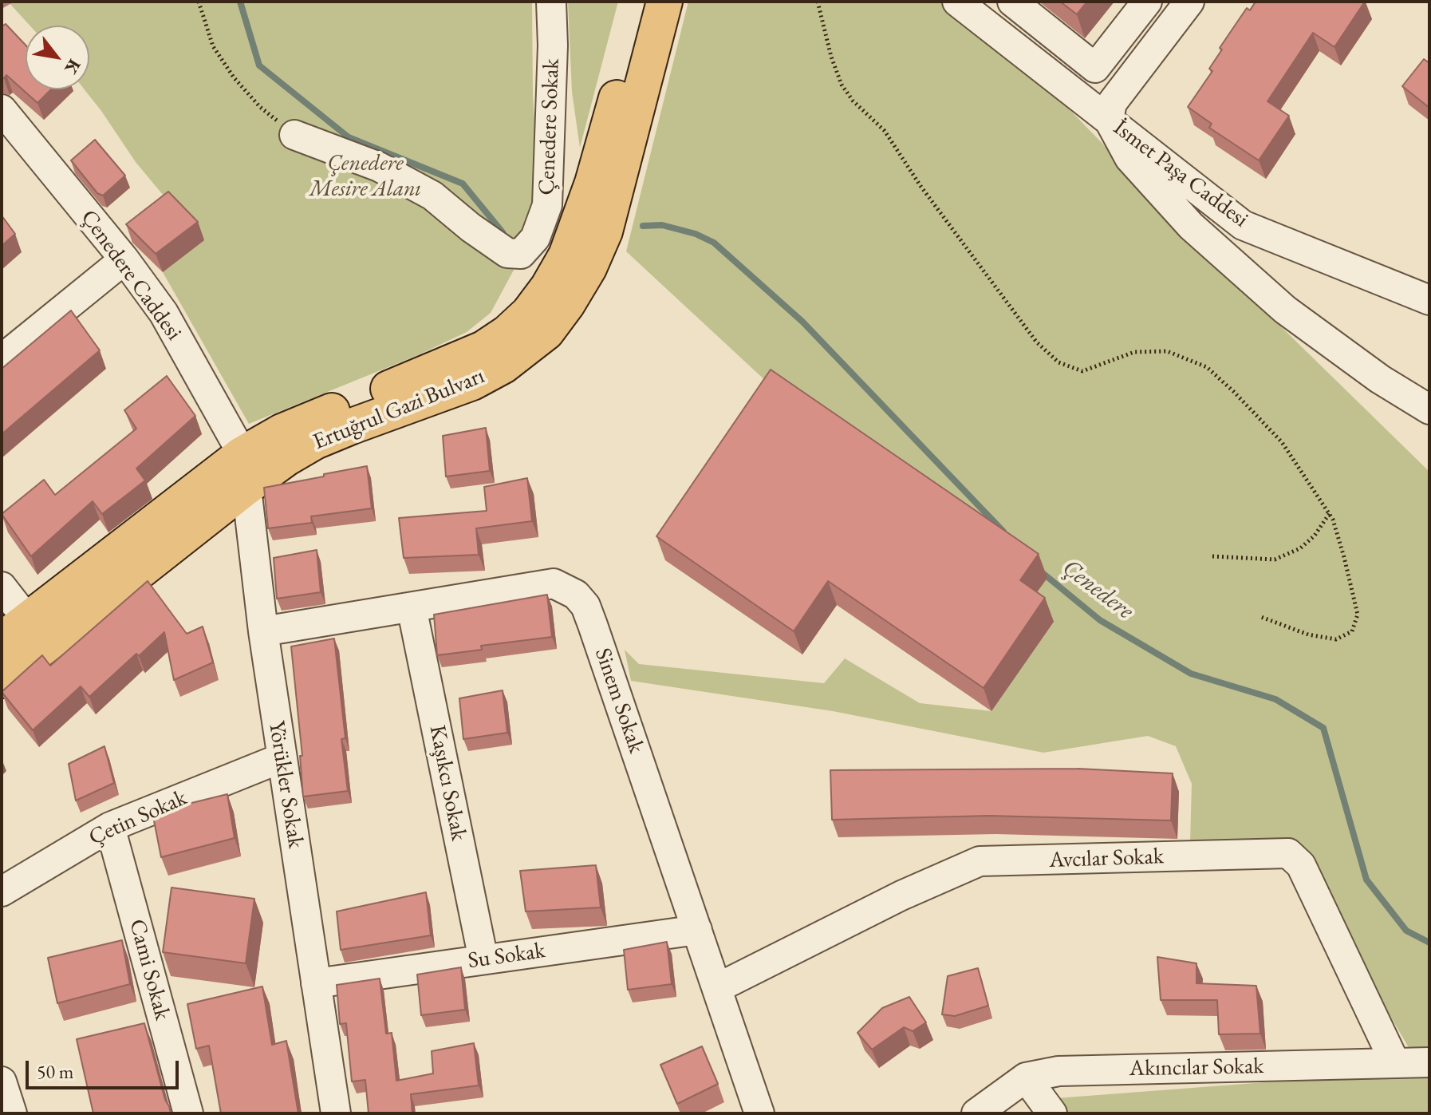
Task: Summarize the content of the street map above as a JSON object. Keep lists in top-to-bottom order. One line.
{"streets":{"main road":["Ertuğrul Gazi Bulvarı"],"street":["Çenedere Sokak","İsmet Paşa Caddesi","Çenedere Caddesi","Sinem Sokak","Kaşıkcı Sokak","Yörükler Sokak","Çetin Sokak","Avcılar Sokak","Su Sokak","Cami Sokak","Akıncılar Sokak"]},"crossings":[["Çenedere Caddesi","Ertuğrul Gazi Bulvarı"],["Çenedere Caddesi","Yörükler Sokak"],["Ertuğrul Gazi Bulvarı","Yörükler Sokak"],["Sinem Sokak","Kaşıkcı Sokak"],["Sinem Sokak","Yörükler Sokak"],["Sinem Sokak","Avcılar Sokak"],["Sinem Sokak","Su Sokak"],["Kaşıkcı Sokak","Su Sokak"],["Yörükler Sokak","Çetin Sokak"],["Yörükler Sokak","Su Sokak"],["Çetin Sokak","Cami Sokak"],["Avcılar Sokak","Akıncılar Sokak"]],"water":["Çenedere"],"parks":["Çenedere Mesire Alanı"],"scale_bar":"50 m","north":"bottom right"}
